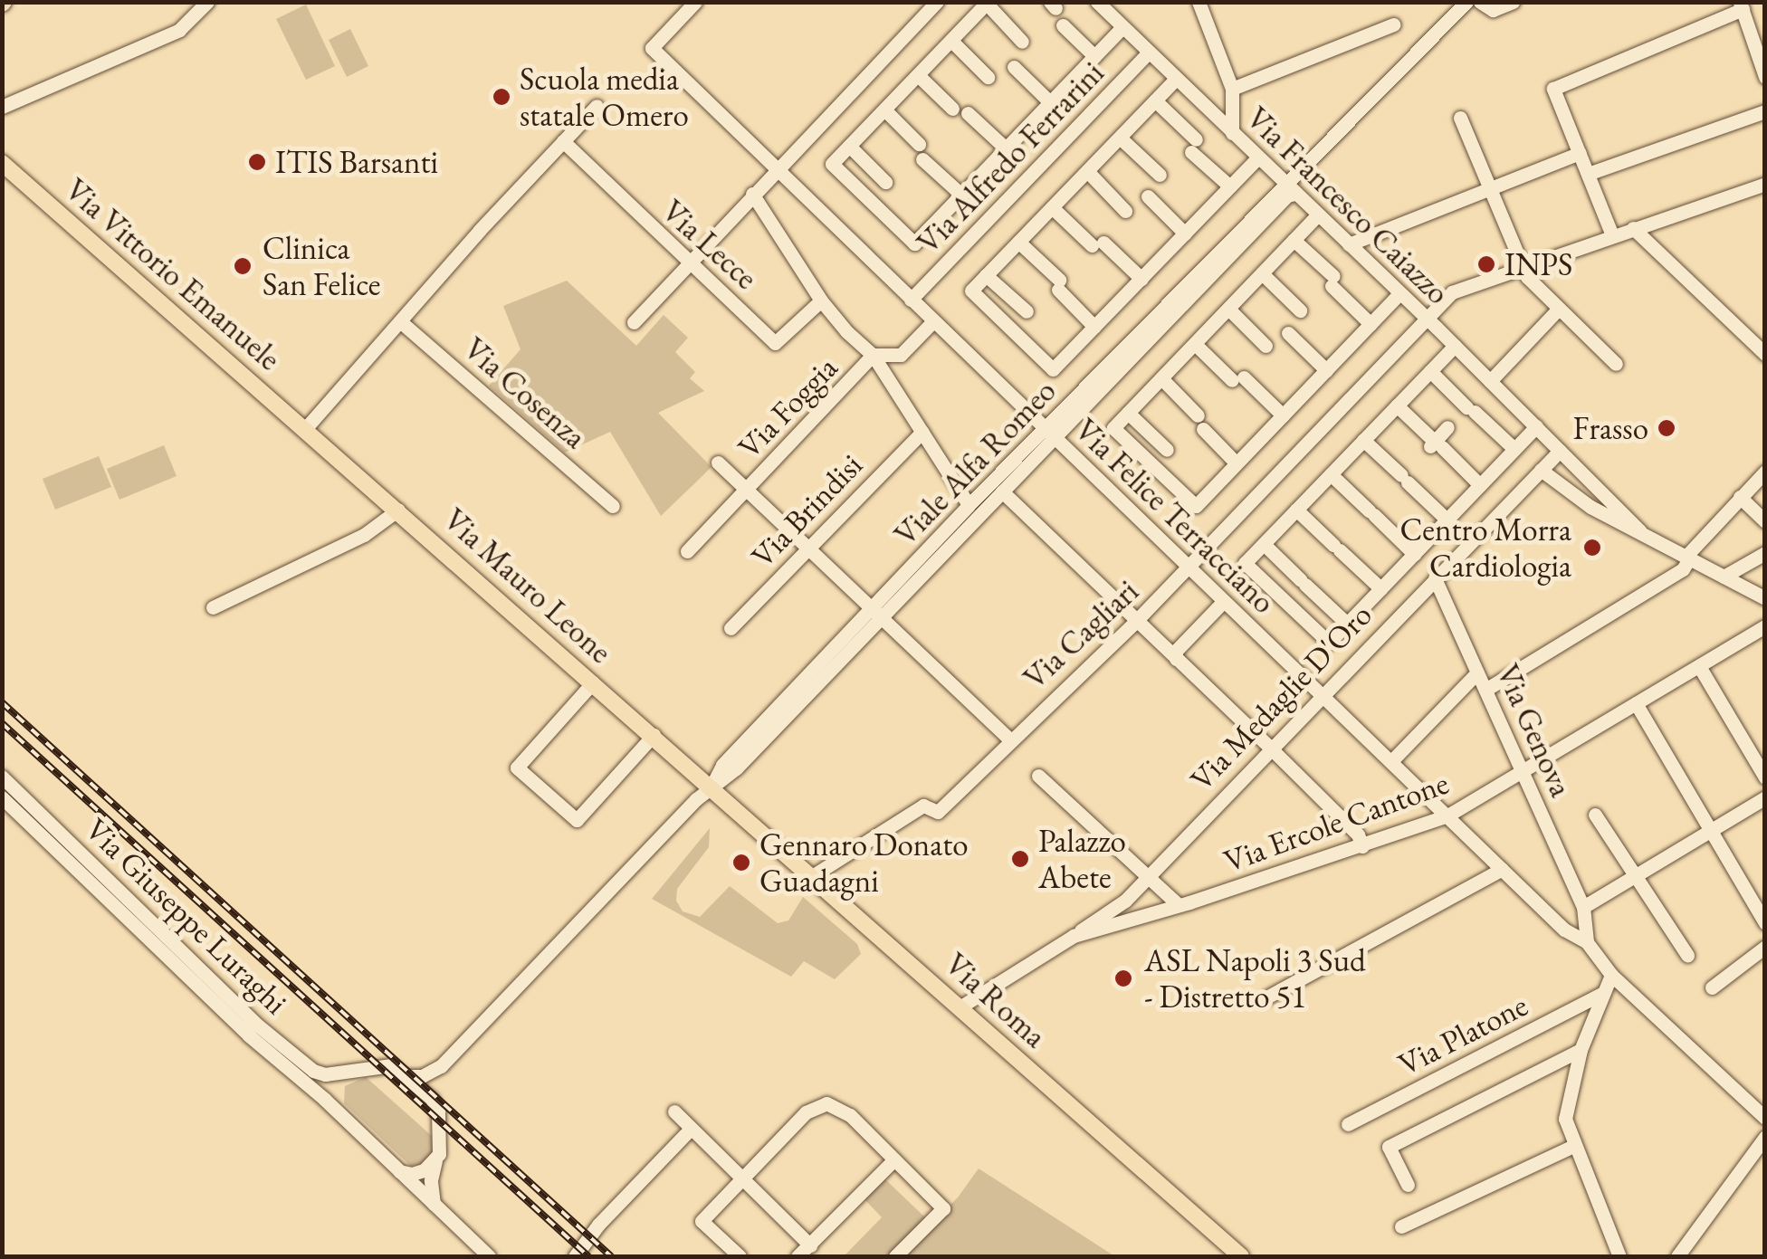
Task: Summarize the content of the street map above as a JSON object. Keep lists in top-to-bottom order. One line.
{"streets":{"main road":["Via Vittorio Emanuele","Via Mauro Leone","Via Roma"],"street":["Via Alfredo Ferrarini","Via Francesco Caiazzo","Via Lecce","Via Cosenza","Via Foggia","Viale Alfa Romeo","Via Brindisi","Via Felice Terracciano","Via Cagliari","Via Medaglie D'Oro","Via Genova","Via Ercole Cantone","Via Giuseppe Luraghi","Via Platone"]},"crossings":[["Via Alfredo Ferrarini","Via Francesco Caiazzo"],["Via Alfredo Ferrarini","Via Felice Terracciano"],["Via Francesco Caiazzo","Via Cagliari"],["Via Francesco Caiazzo","Via Medaglie D'Oro"],["Via Lecce","Via Foggia"],["Via Lecce","Viale Alfa Romeo"],["Via Lecce","Via Brindisi"],["Via Vittorio Emanuele","Via Mauro Leone"],["Via Foggia","Via Felice Terracciano"],["Viale Alfa Romeo","Via Felice Terracciano"],["Viale Alfa Romeo","Via Mauro Leone"],["Viale Alfa Romeo","Via Roma"],["Via Felice Terracciano","Via Cagliari"],["Via Felice Terracciano","Via Medaglie D'Oro"],["Via Felice Terracciano","Via Ercole Cantone"],["Via Mauro Leone","Via Roma"],["Via Cagliari","Via Roma"],["Via Medaglie D'Oro","Via Genova"],["Via Medaglie D'Oro","Via Ercole Cantone"],["Via Genova","Via Ercole Cantone"],["Via Ercole Cantone","Via Roma"]],"places":["Scuola media statale Omero","ITIS Barsanti","INPS","Clinica San Felice","Frasso","Centro Morra Cardiologia","Palazzo Abete","Gennaro Donato Guadagni","ASL Napoli 3 Sud - Distretto 51"]}
